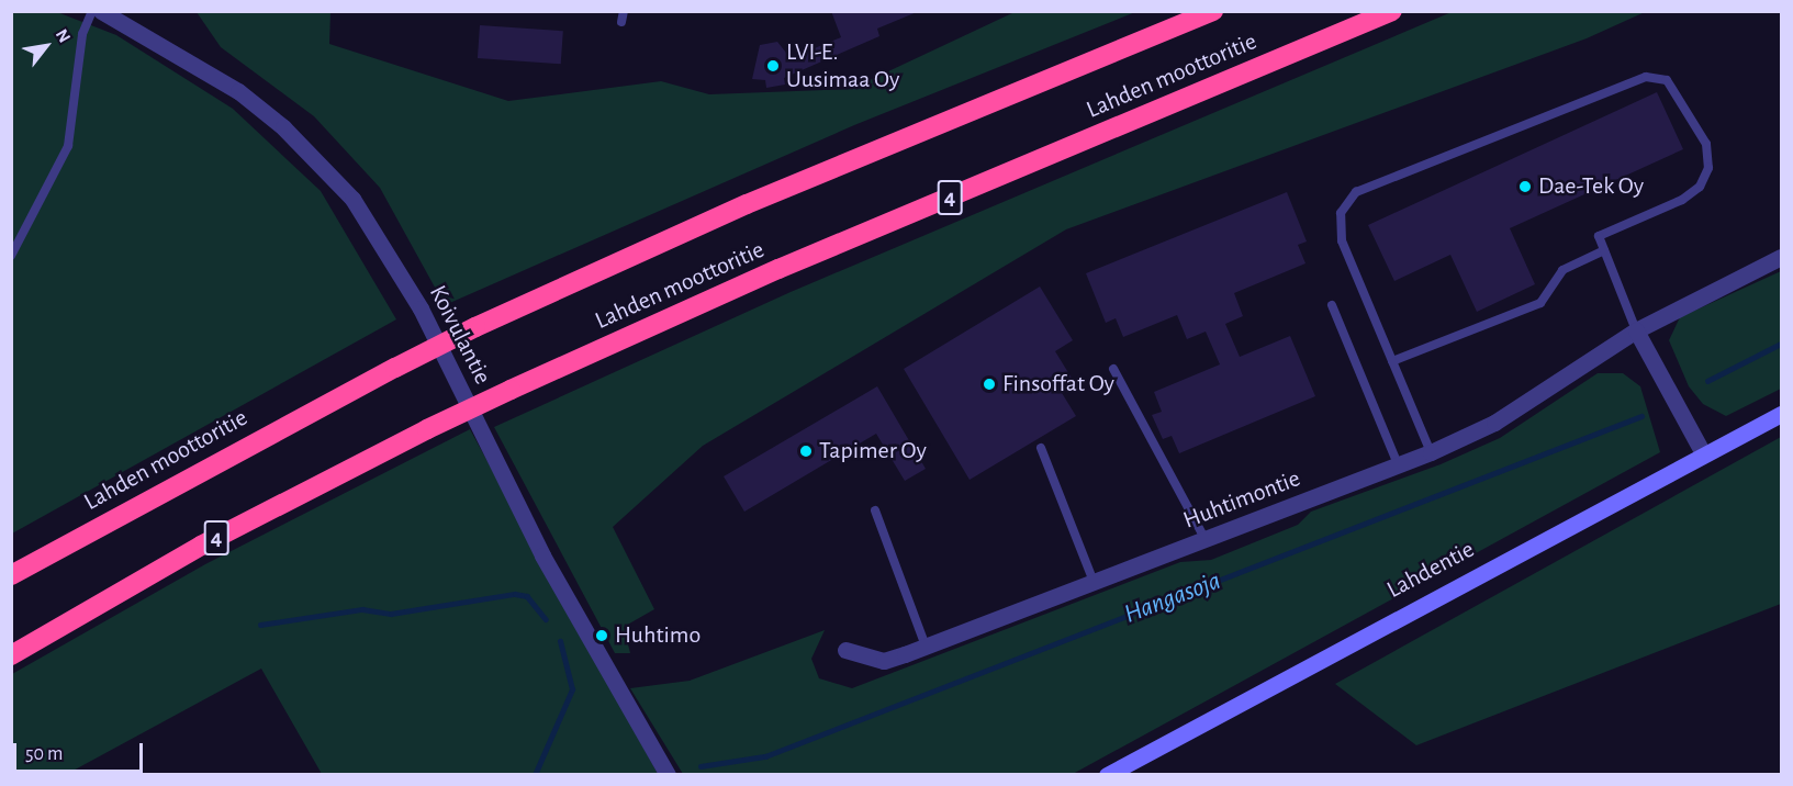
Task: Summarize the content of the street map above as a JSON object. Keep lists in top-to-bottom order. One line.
{"streets":{"highway":["Lahden moottoritie","4"],"main road":["Lahdentie"],"street":["Koivulantie","Huhtimontie"]},"water":["Hangasoja"],"places":["LVI-E. Uusimaa Oy","Dae-Tek Oy","Finsoffat Oy","Tapimer Oy","Huhtimo"],"scale_bar":"50 m","north":"top right"}
